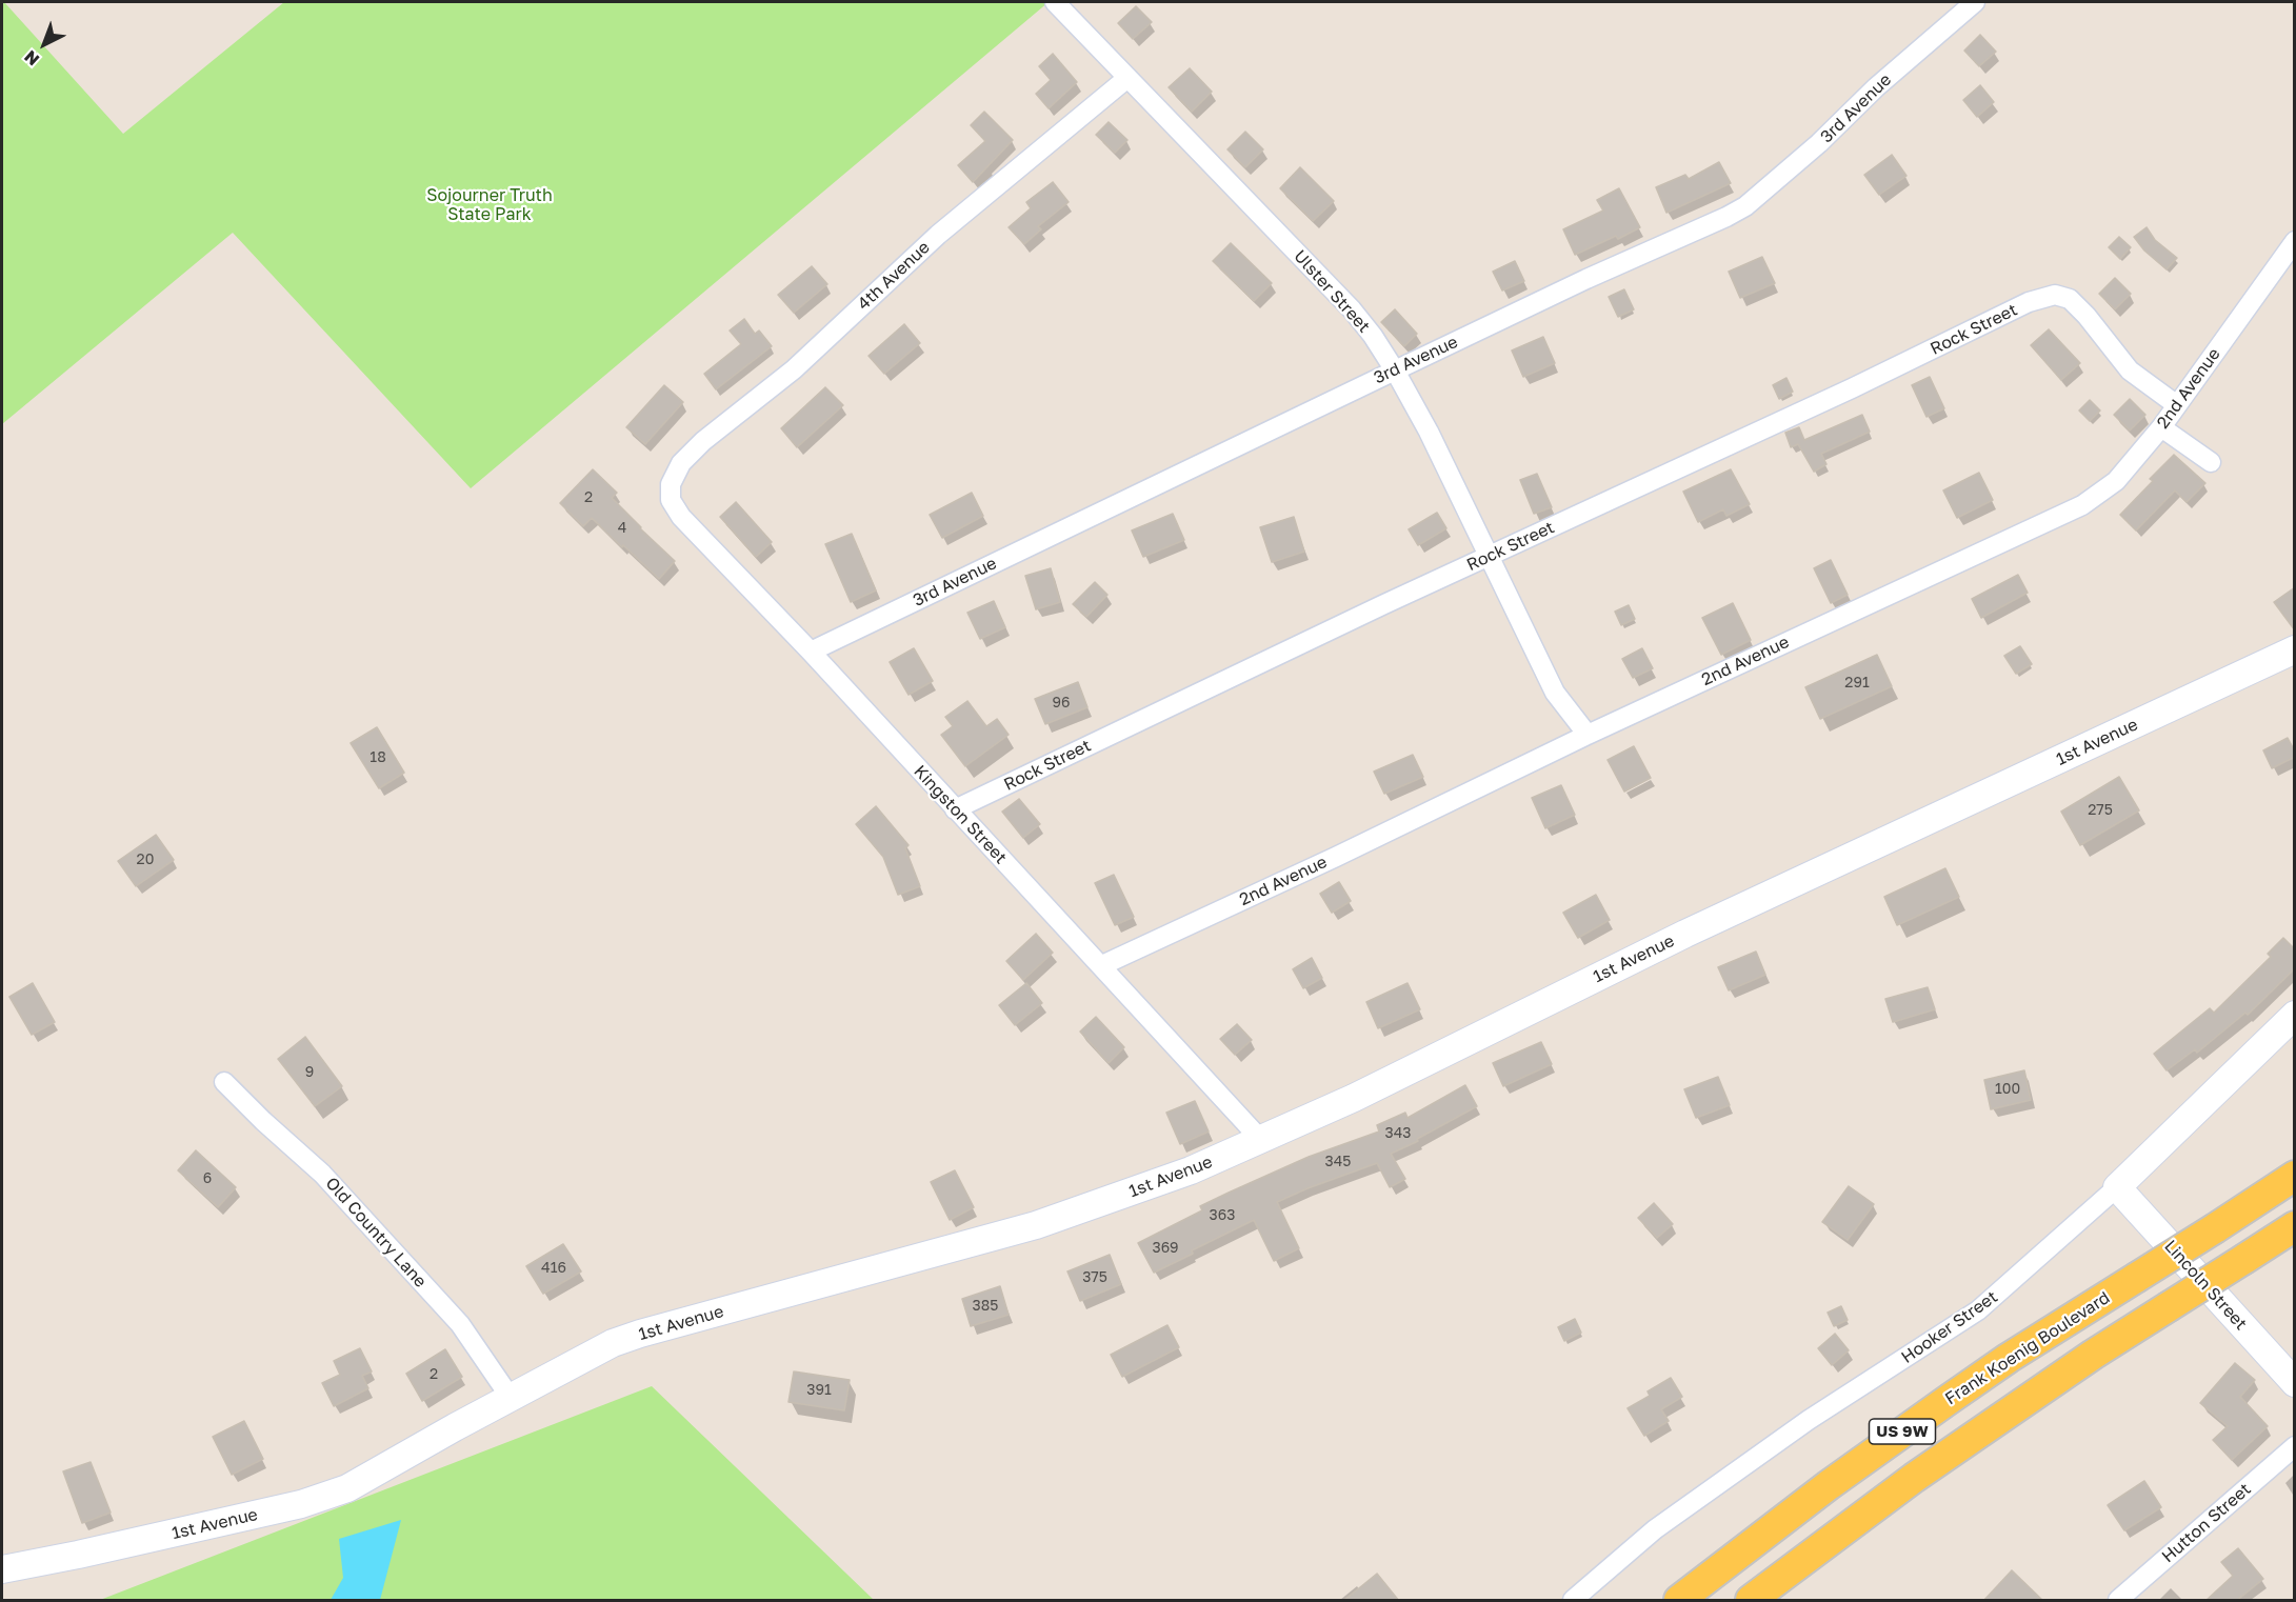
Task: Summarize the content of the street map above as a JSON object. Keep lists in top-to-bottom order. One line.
{"streets":{"main road":["Frank Koenig Boulevard","US 9W"],"street":["3rd Avenue","4th Avenue","Ulster Street","Rock Street","2nd Avenue","1st Avenue","Kingston Street","Old Country Lane","Lincoln Street","Hooker Street","Hutton Street"]},"crossings":[["3rd Avenue","Ulster Street"],["3rd Avenue","Kingston Street"],["4th Avenue","Ulster Street"],["4th Avenue","Kingston Street"],["Ulster Street","Rock Street"],["Ulster Street","2nd Avenue"],["Rock Street","2nd Avenue"],["Rock Street","Kingston Street"],["2nd Avenue","Kingston Street"],["1st Avenue","Kingston Street"],["1st Avenue","Old Country Lane"],["Lincoln Street","Hooker Street"]],"parks":["Sojourner Truth State Park"],"house_numbers":["2","4","291","96","18","275","20","9","100","343","345","6","363","369","416","375","385","2","391"],"north":"bottom left"}
